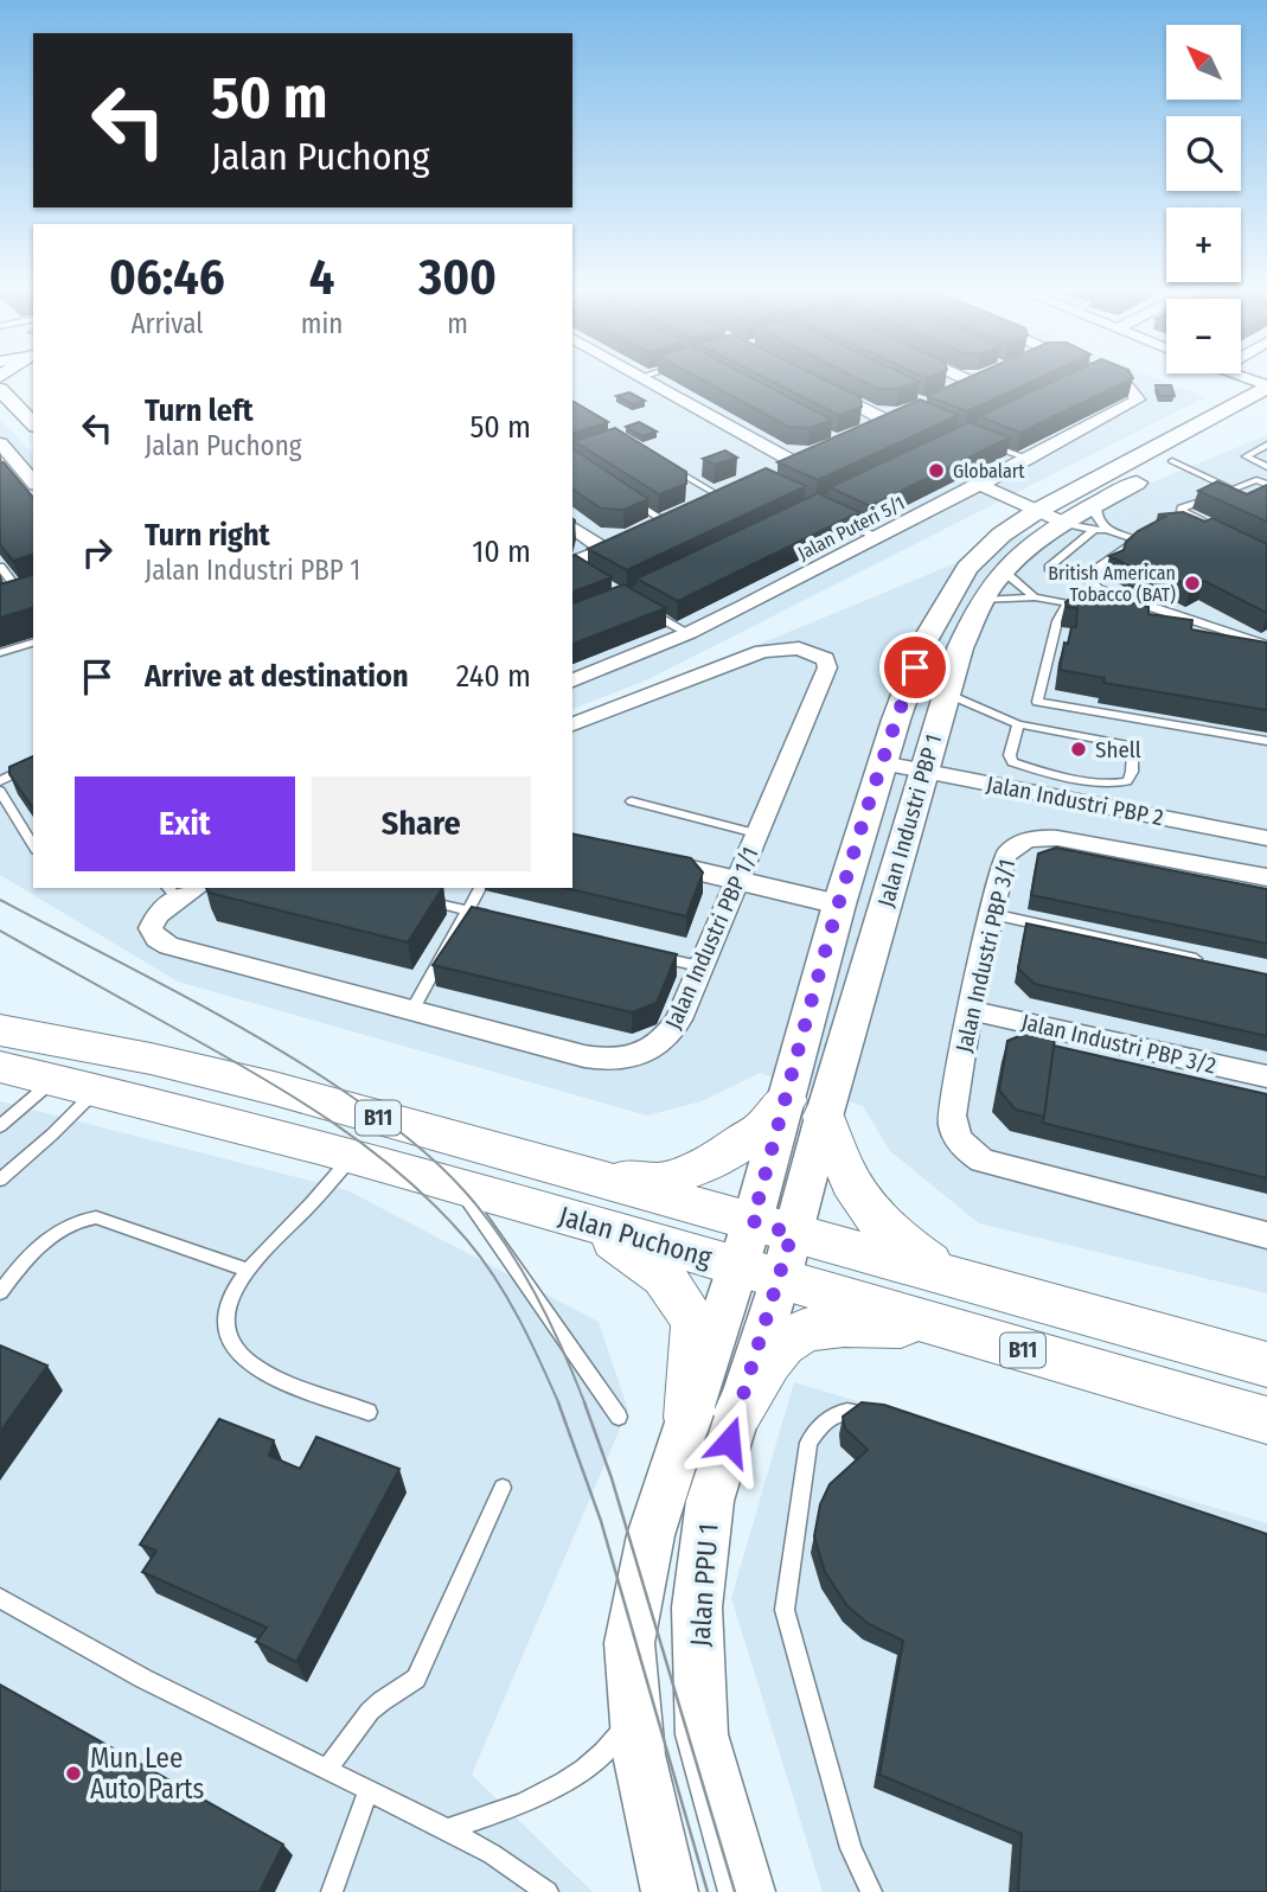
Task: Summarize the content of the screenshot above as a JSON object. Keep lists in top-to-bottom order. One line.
{"streets":{"main road":["Jalan Industri PBP 1","B11","Jalan Puchong","Jalan PPU 1"],"street":["Jalan Puteri 5/1","Jalan Industri PBP 2","Jalan Industri PBP 1/1","Jalan Industri PBP 3/1","Jalan Industri PBP 3/2"]},"crossings":[["Jalan Industri PBP 2","Jalan Industri PBP 1"],["Jalan Industri PBP 1","Jalan Puchong"],["Jalan Industri PBP 1","Jalan PPU 1"],["Jalan Industri PBP 3/1","Jalan Industri PBP 3/2"],["Jalan Puchong","Jalan PPU 1"]],"places":["Globalart","British American Tobacco (BAT)","Shell","Mun Lee Auto Parts"],"north":"top left","page":{"map_buttons":["+","−"],"turn":["50 m","Jalan Puchong"],"eta":["06:46","Arrival","4","min","300","m"],"list":[{"name":"Turn left","note":"Jalan Puchong","value":"50 m"},{"name":"Turn right","note":"Jalan Industri PBP 1","value":"10 m"},{"name":"Arrive at destination","value":"240 m"}],"buttons":["Exit","Share"]}}
